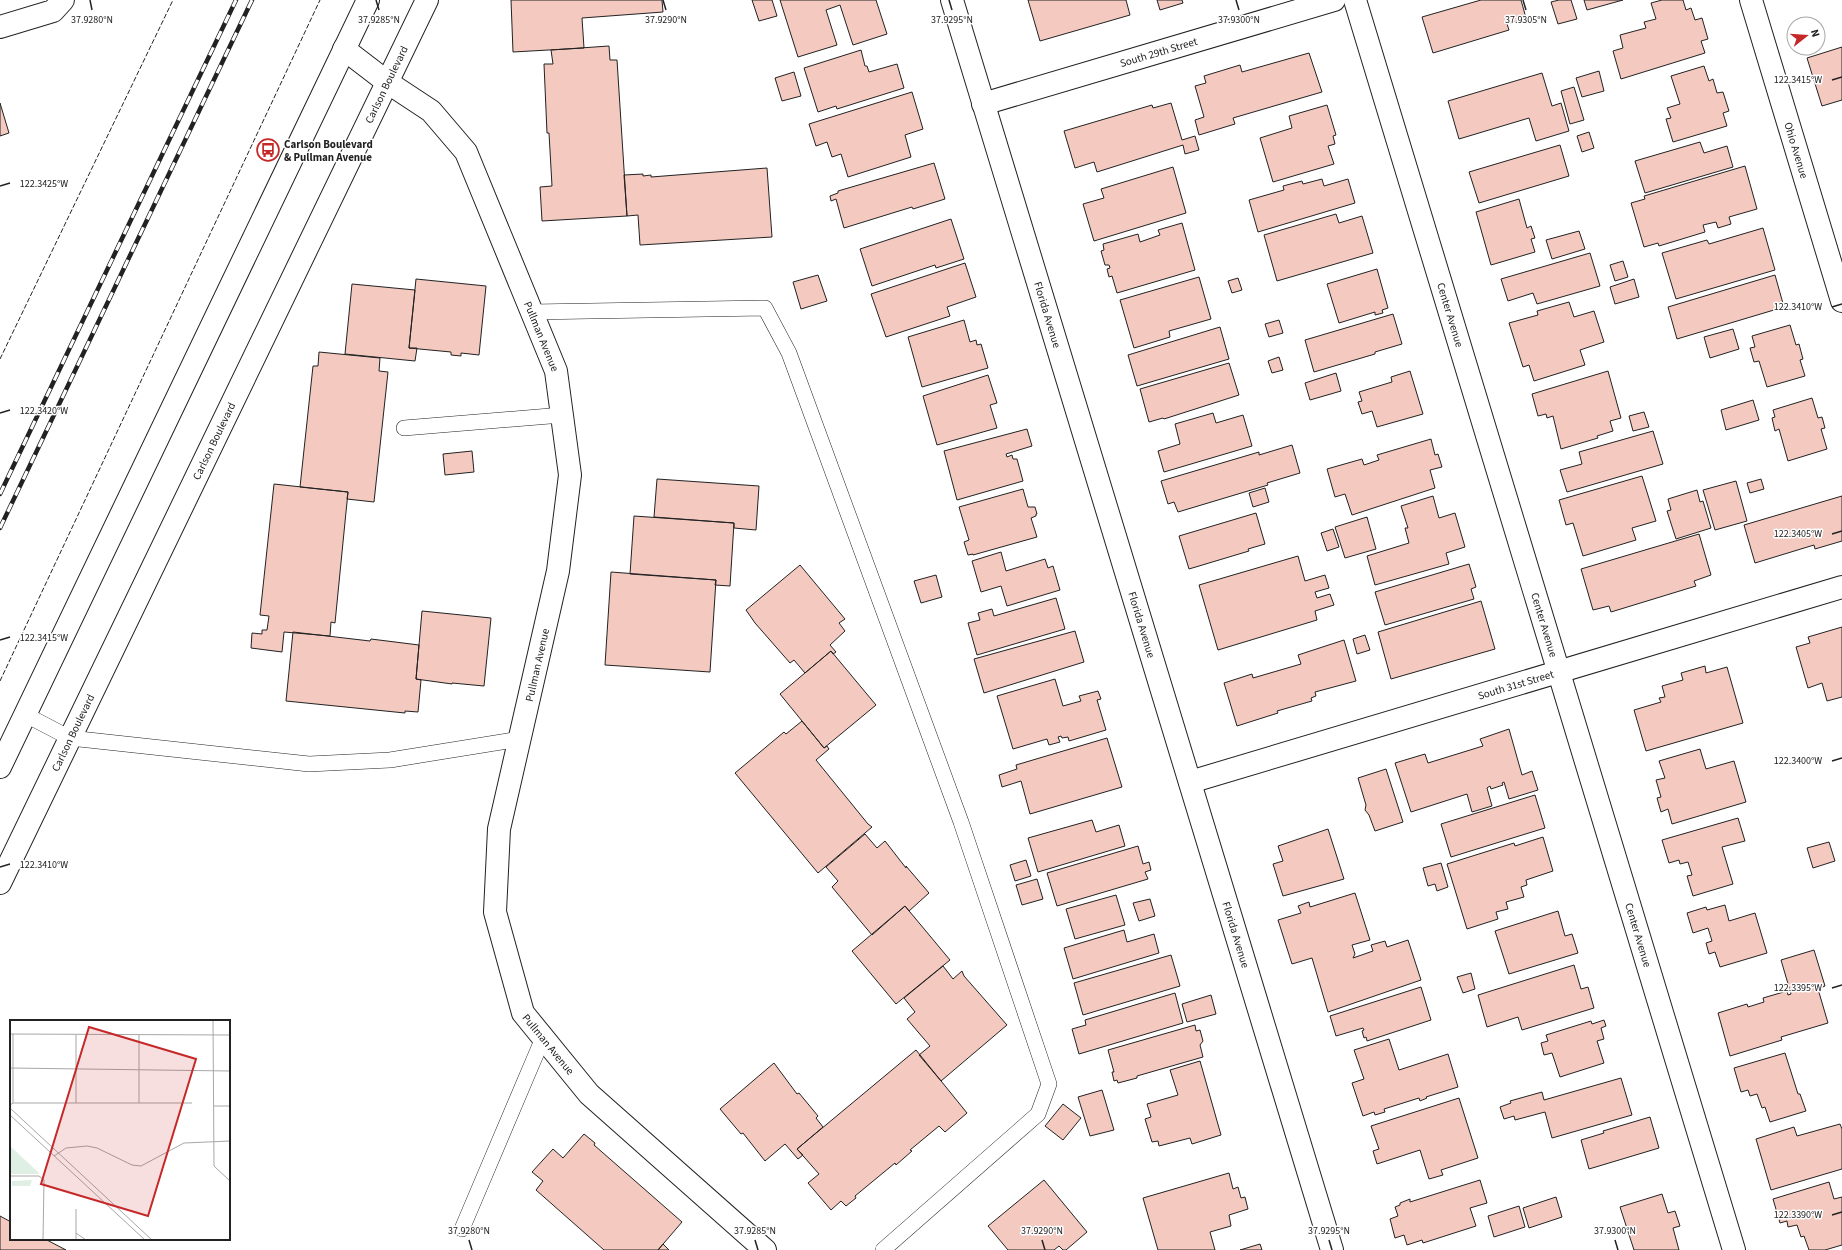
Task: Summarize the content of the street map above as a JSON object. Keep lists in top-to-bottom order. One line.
{"streets":{"street":["South 29th Street","Carlson Boulevard","Ohio Avenue","Florida Avenue","Center Avenue","Pullman Avenue","South 31st Street"]},"crossings":[["South 29th Street","Florida Avenue"],["Carlson Boulevard","Pullman Avenue"],["Florida Avenue","South 31st Street"],["Center Avenue","South 31st Street"]],"places":{"bus stop":["Carlson Boulevard & Pullman Avenue"]},"north":"right","coordinates":["37.9280°N","37.9285°N","37.9290°N","37.9295°N","37.9300°N","37.9305°N","122.3415°W","122.3425°W","122.3410°W","122.3420°W","122.3405°W","122.3400°W","122.3395°W","122.3390°W"]}
